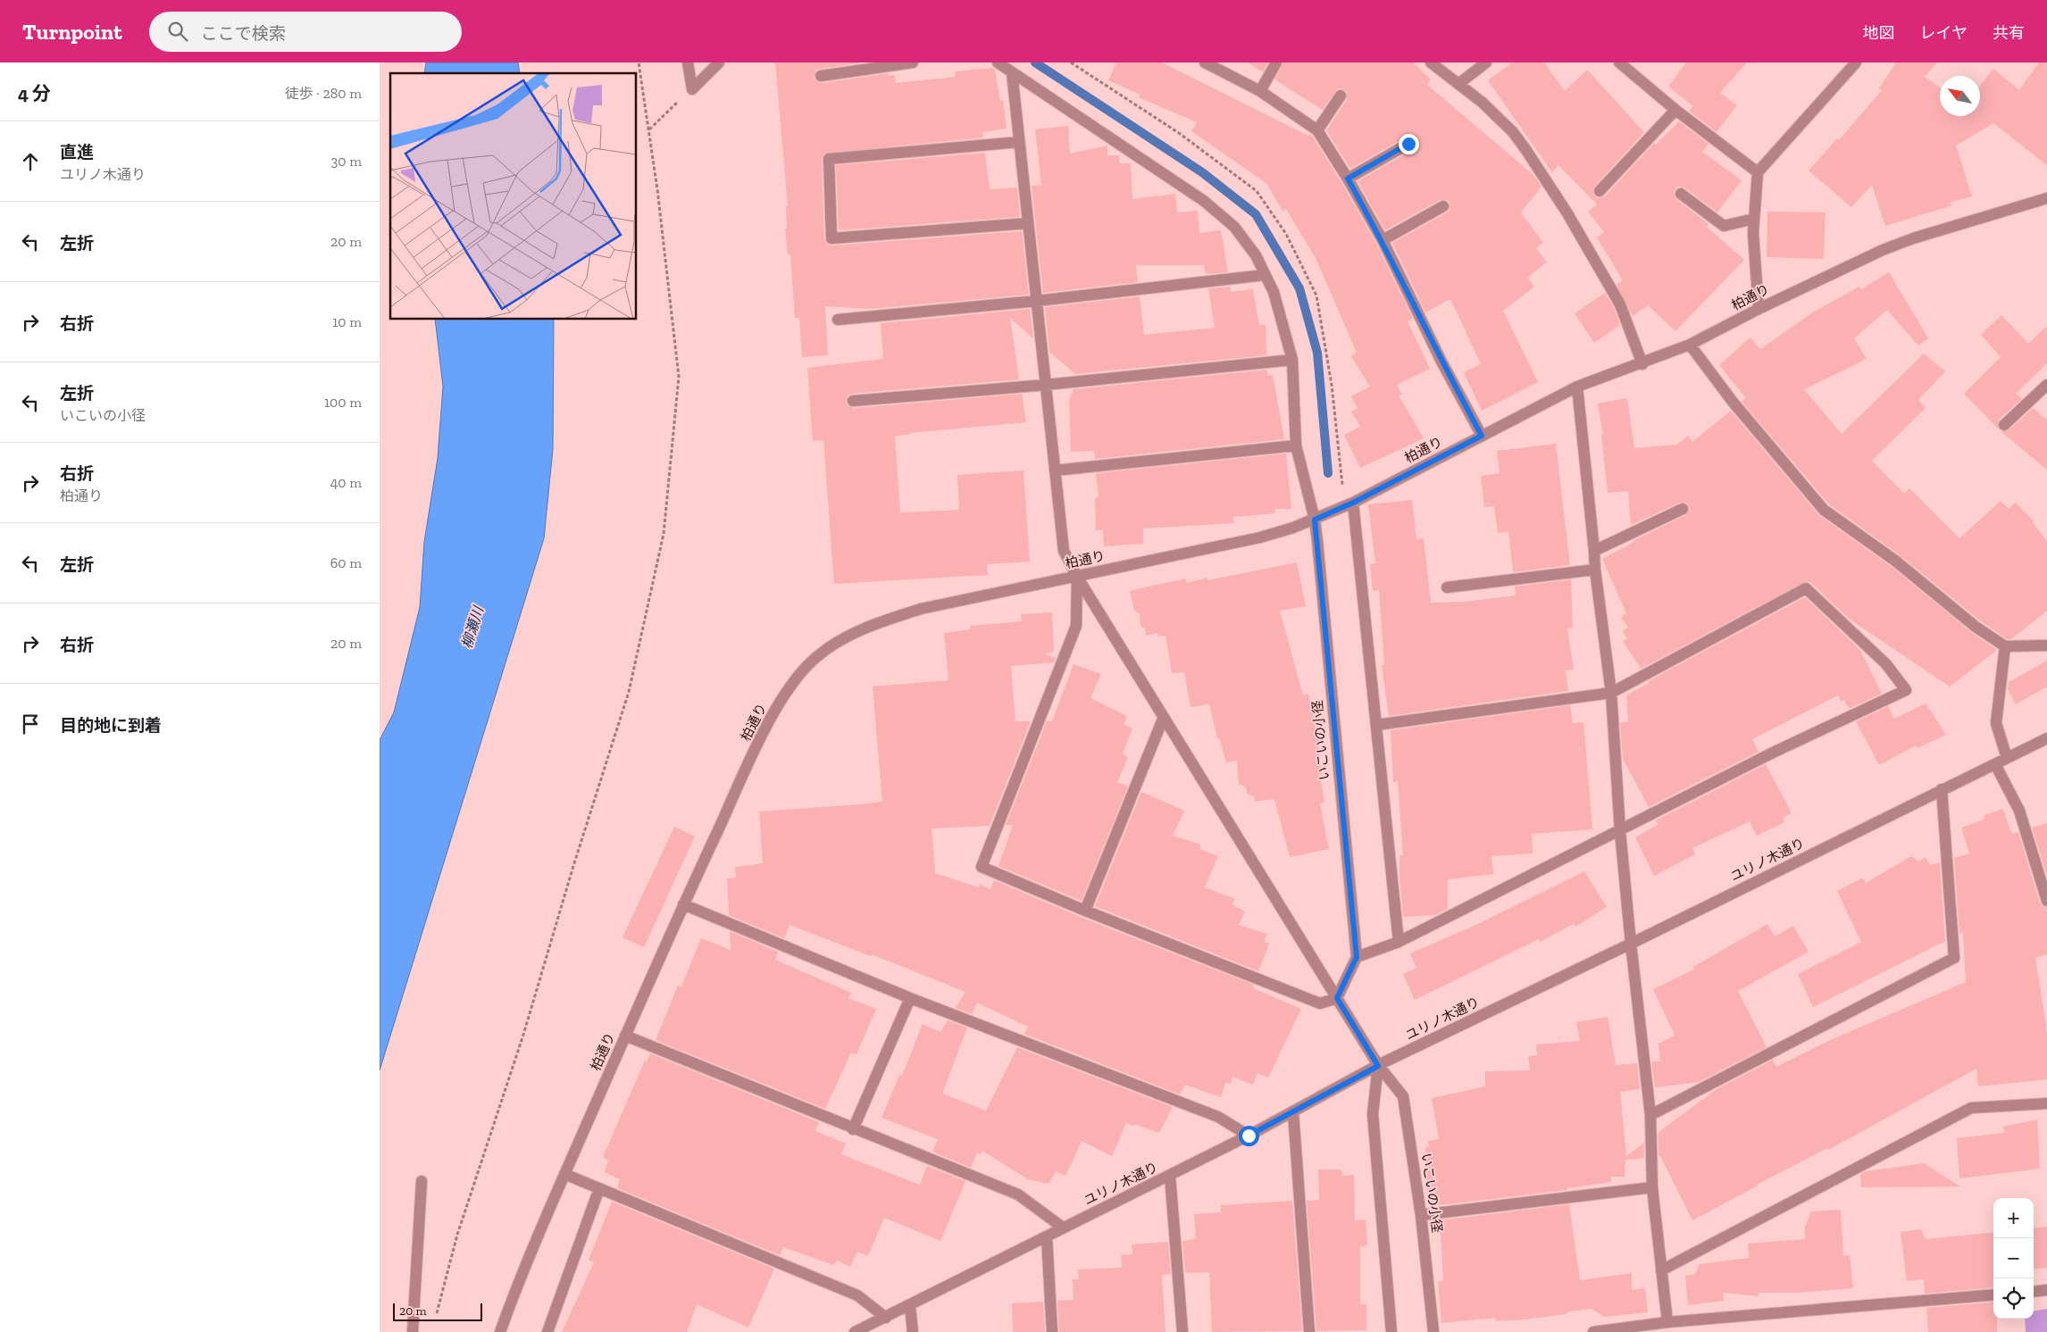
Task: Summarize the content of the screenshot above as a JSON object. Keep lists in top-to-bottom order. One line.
{"streets":{"street":["柏通り","いこいの小径","ユリノ木通り"]},"crossings":[["柏通り","いこいの小径"],["いこいの小径","ユリノ木通り"]],"water":["柳瀬川"],"scale_bar":"20 m","north":"top left","page":{"header":"Turnpoint","search":"ここで検索","nav":["地図","レイヤ","共有"],"heading":["4 分","徒歩 · 280 m"],"list":[["直進","ユリノ木通り","30 m"],["左折","20 m"],["右折","10 m"],["左折","いこいの小径","100 m"],["右折","柏通り","40 m"],["左折","60 m"],["右折","20 m"],"目的地に到着"],"map_buttons":["+","−"],"scale":"20 m"}}
